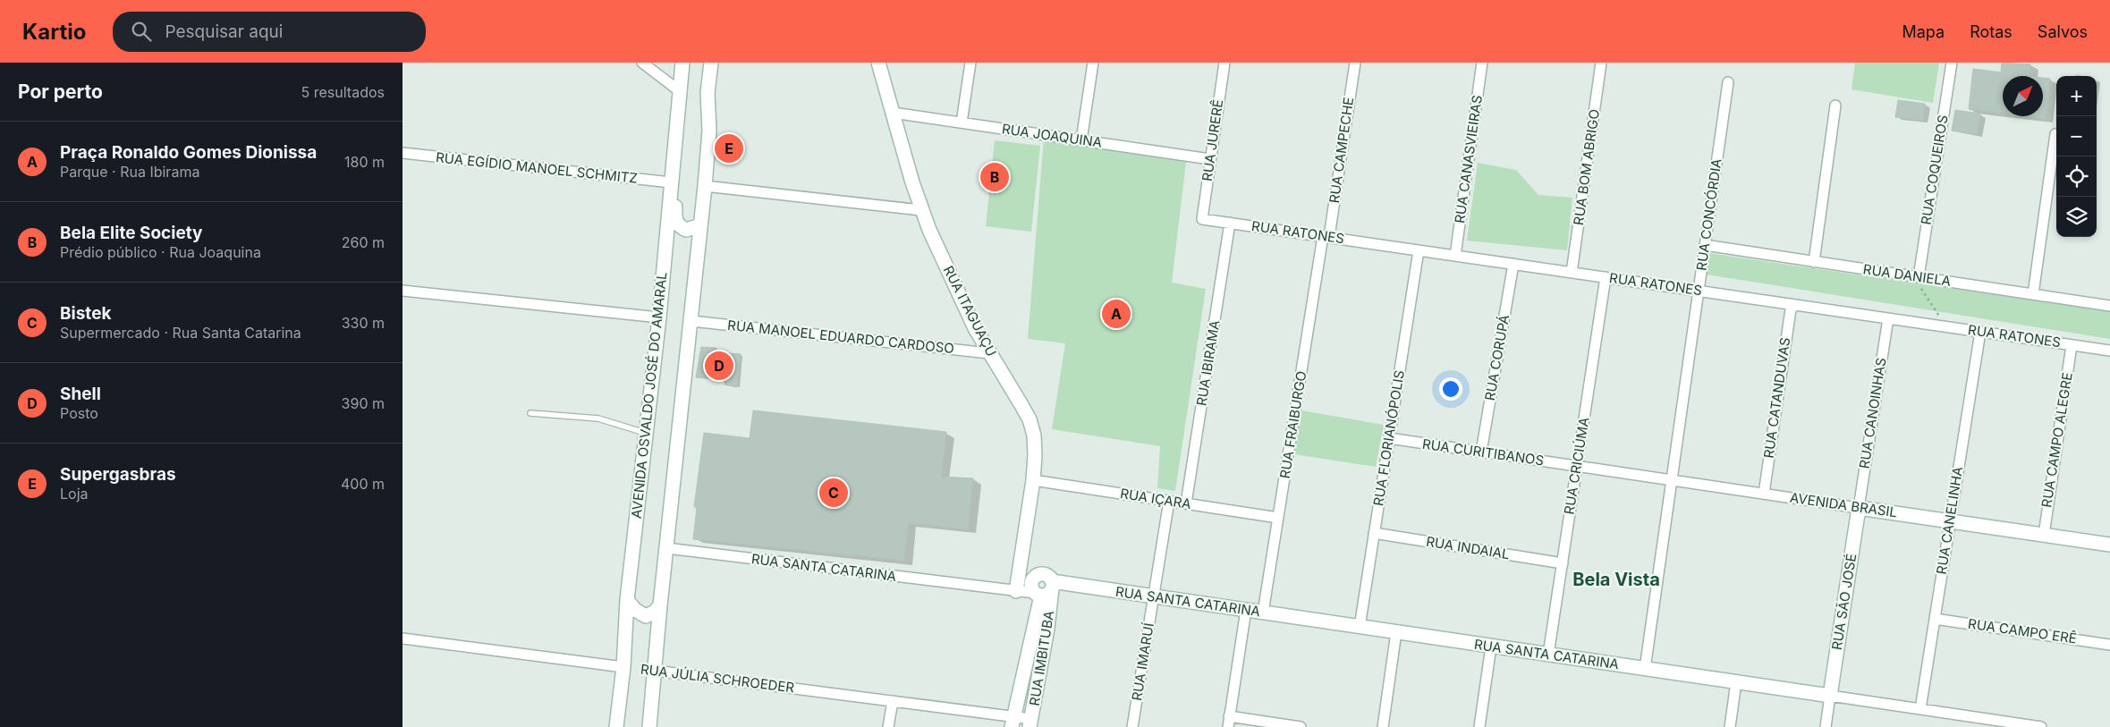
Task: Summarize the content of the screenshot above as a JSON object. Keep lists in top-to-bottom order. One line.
{"streets":{"main road":["RUA ITAGUAÇU","AVENIDA OSVALDO JOSÉ DO AMARAL","AVENIDA BRASIL","RUA SANTA CATARINA","RUA SÃO JOSÉ","RUA IMBITUBA"],"street":["RUA JOAQUINA","RUA JURERÊ","RUA CAMPECHE","RUA CANASVIEIRAS","RUA BOM ABRIGO","RUA EGÍDIO MANOEL SCHMITZ","RUA COQUEIROS","RUA CONCÓRDIA","RUA RATONES","RUA DANIELA","RUA MANOEL EDUARDO CARDOSO","RUA CORUPÁ","RUA IBIRAMA","RUA CATANDUVAS","RUA CANOINHAS","RUA FRAIBURGO","RUA FLORIANÓPOLIS","RUA CAMPO ALEGRE","RUA CURITIBANOS","RUA CRICIÚMA","RUA IÇARA","RUA CANELINHA","RUA INDAIAL","RUA CAMPO ERÊ","RUA IMARUÍ","RUA JÚLIA SCHROEDER"]},"crossings":[["RUA JOAQUINA","RUA JURERÊ"],["RUA JOAQUINA","RUA ITAGUAÇU"],["RUA JURERÊ","RUA RATONES"],["RUA CAMPECHE","RUA RATONES"],["RUA CAMPECHE","RUA FRAIBURGO"],["RUA CANASVIEIRAS","RUA RATONES"],["RUA BOM ABRIGO","RUA RATONES"],["RUA EGÍDIO MANOEL SCHMITZ","AVENIDA OSVALDO JOSÉ DO AMARAL"],["RUA COQUEIROS","RUA DANIELA"],["RUA CONCÓRDIA","RUA RATONES"],["RUA CONCÓRDIA","RUA DANIELA"],["RUA CONCÓRDIA","AVENIDA BRASIL"],["RUA CONCÓRDIA","RUA SANTA CATARINA"],["RUA RATONES","RUA CORUPÁ"],["RUA RATONES","RUA IBIRAMA"],["RUA RATONES","RUA CATANDUVAS"],["RUA RATONES","RUA CANOINHAS"],["RUA RATONES","RUA FRAIBURGO"],["RUA RATONES","RUA FLORIANÓPOLIS"],["RUA RATONES","RUA CAMPO ALEGRE"],["RUA RATONES","RUA CRICIÚMA"],["RUA RATONES","RUA CANELINHA"],["RUA ITAGUAÇU","RUA MANOEL EDUARDO CARDOSO"],["RUA ITAGUAÇU","RUA IÇARA"],["RUA ITAGUAÇU","RUA SANTA CATARINA"],["RUA CORUPÁ","RUA CURITIBANOS"],["RUA IBIRAMA","RUA IÇARA"],["AVENIDA OSVALDO JOSÉ DO AMARAL","RUA JÚLIA SCHROEDER"],["RUA CATANDUVAS","AVENIDA BRASIL"],["RUA CANOINHAS","AVENIDA BRASIL"],["RUA CANOINHAS","RUA SÃO JOSÉ"],["RUA FRAIBURGO","RUA IÇARA"],["RUA FRAIBURGO","RUA SANTA CATARINA"],["RUA FLORIANÓPOLIS","RUA CURITIBANOS"],["RUA FLORIANÓPOLIS","RUA INDAIAL"],["RUA FLORIANÓPOLIS","RUA SANTA CATARINA"],["RUA CAMPO ALEGRE","AVENIDA BRASIL"],["RUA CURITIBANOS","RUA CRICIÚMA"],["RUA CURITIBANOS","AVENIDA BRASIL"],["RUA CRICIÚMA","AVENIDA BRASIL"],["RUA CRICIÚMA","RUA INDAIAL"],["RUA CRICIÚMA","RUA SANTA CATARINA"],["RUA IÇARA","RUA IMARUÍ"],["AVENIDA BRASIL","RUA CANELINHA"],["AVENIDA BRASIL","RUA SÃO JOSÉ"],["RUA CANELINHA","RUA SANTA CATARINA"],["RUA CANELINHA","RUA CAMPO ERÊ"],["RUA SANTA CATARINA","RUA SÃO JOSÉ"],["RUA SANTA CATARINA","RUA IMBITUBA"],["RUA SANTA CATARINA","RUA IMARUÍ"],["RUA IMBITUBA","RUA JÚLIA SCHROEDER"]],"districts":["Bela Vista"],"north":"top right","page":{"header":"Kartio","search":"Pesquisar aqui","nav":["Mapa","Rotas","Salvos"],"heading":["Por perto","5 resultados"],"map_buttons":["+","−"],"list":[{"mark":"A","name":"Praça Ronaldo Gomes Dionissa","note":"Parque · Rua Ibirama","value":"180 m"},{"mark":"B","name":"Bela Elite Society","note":"Prédio público · Rua Joaquina","value":"260 m"},{"mark":"C","name":"Bistek","note":"Supermercado · Rua Santa Catarina","value":"330 m"},{"mark":"D","name":"Shell","note":"Posto","value":"390 m"},{"mark":"E","name":"Supergasbras","note":"Loja","value":"400 m"}],"pins":["E","B","A","D","C"]}}
